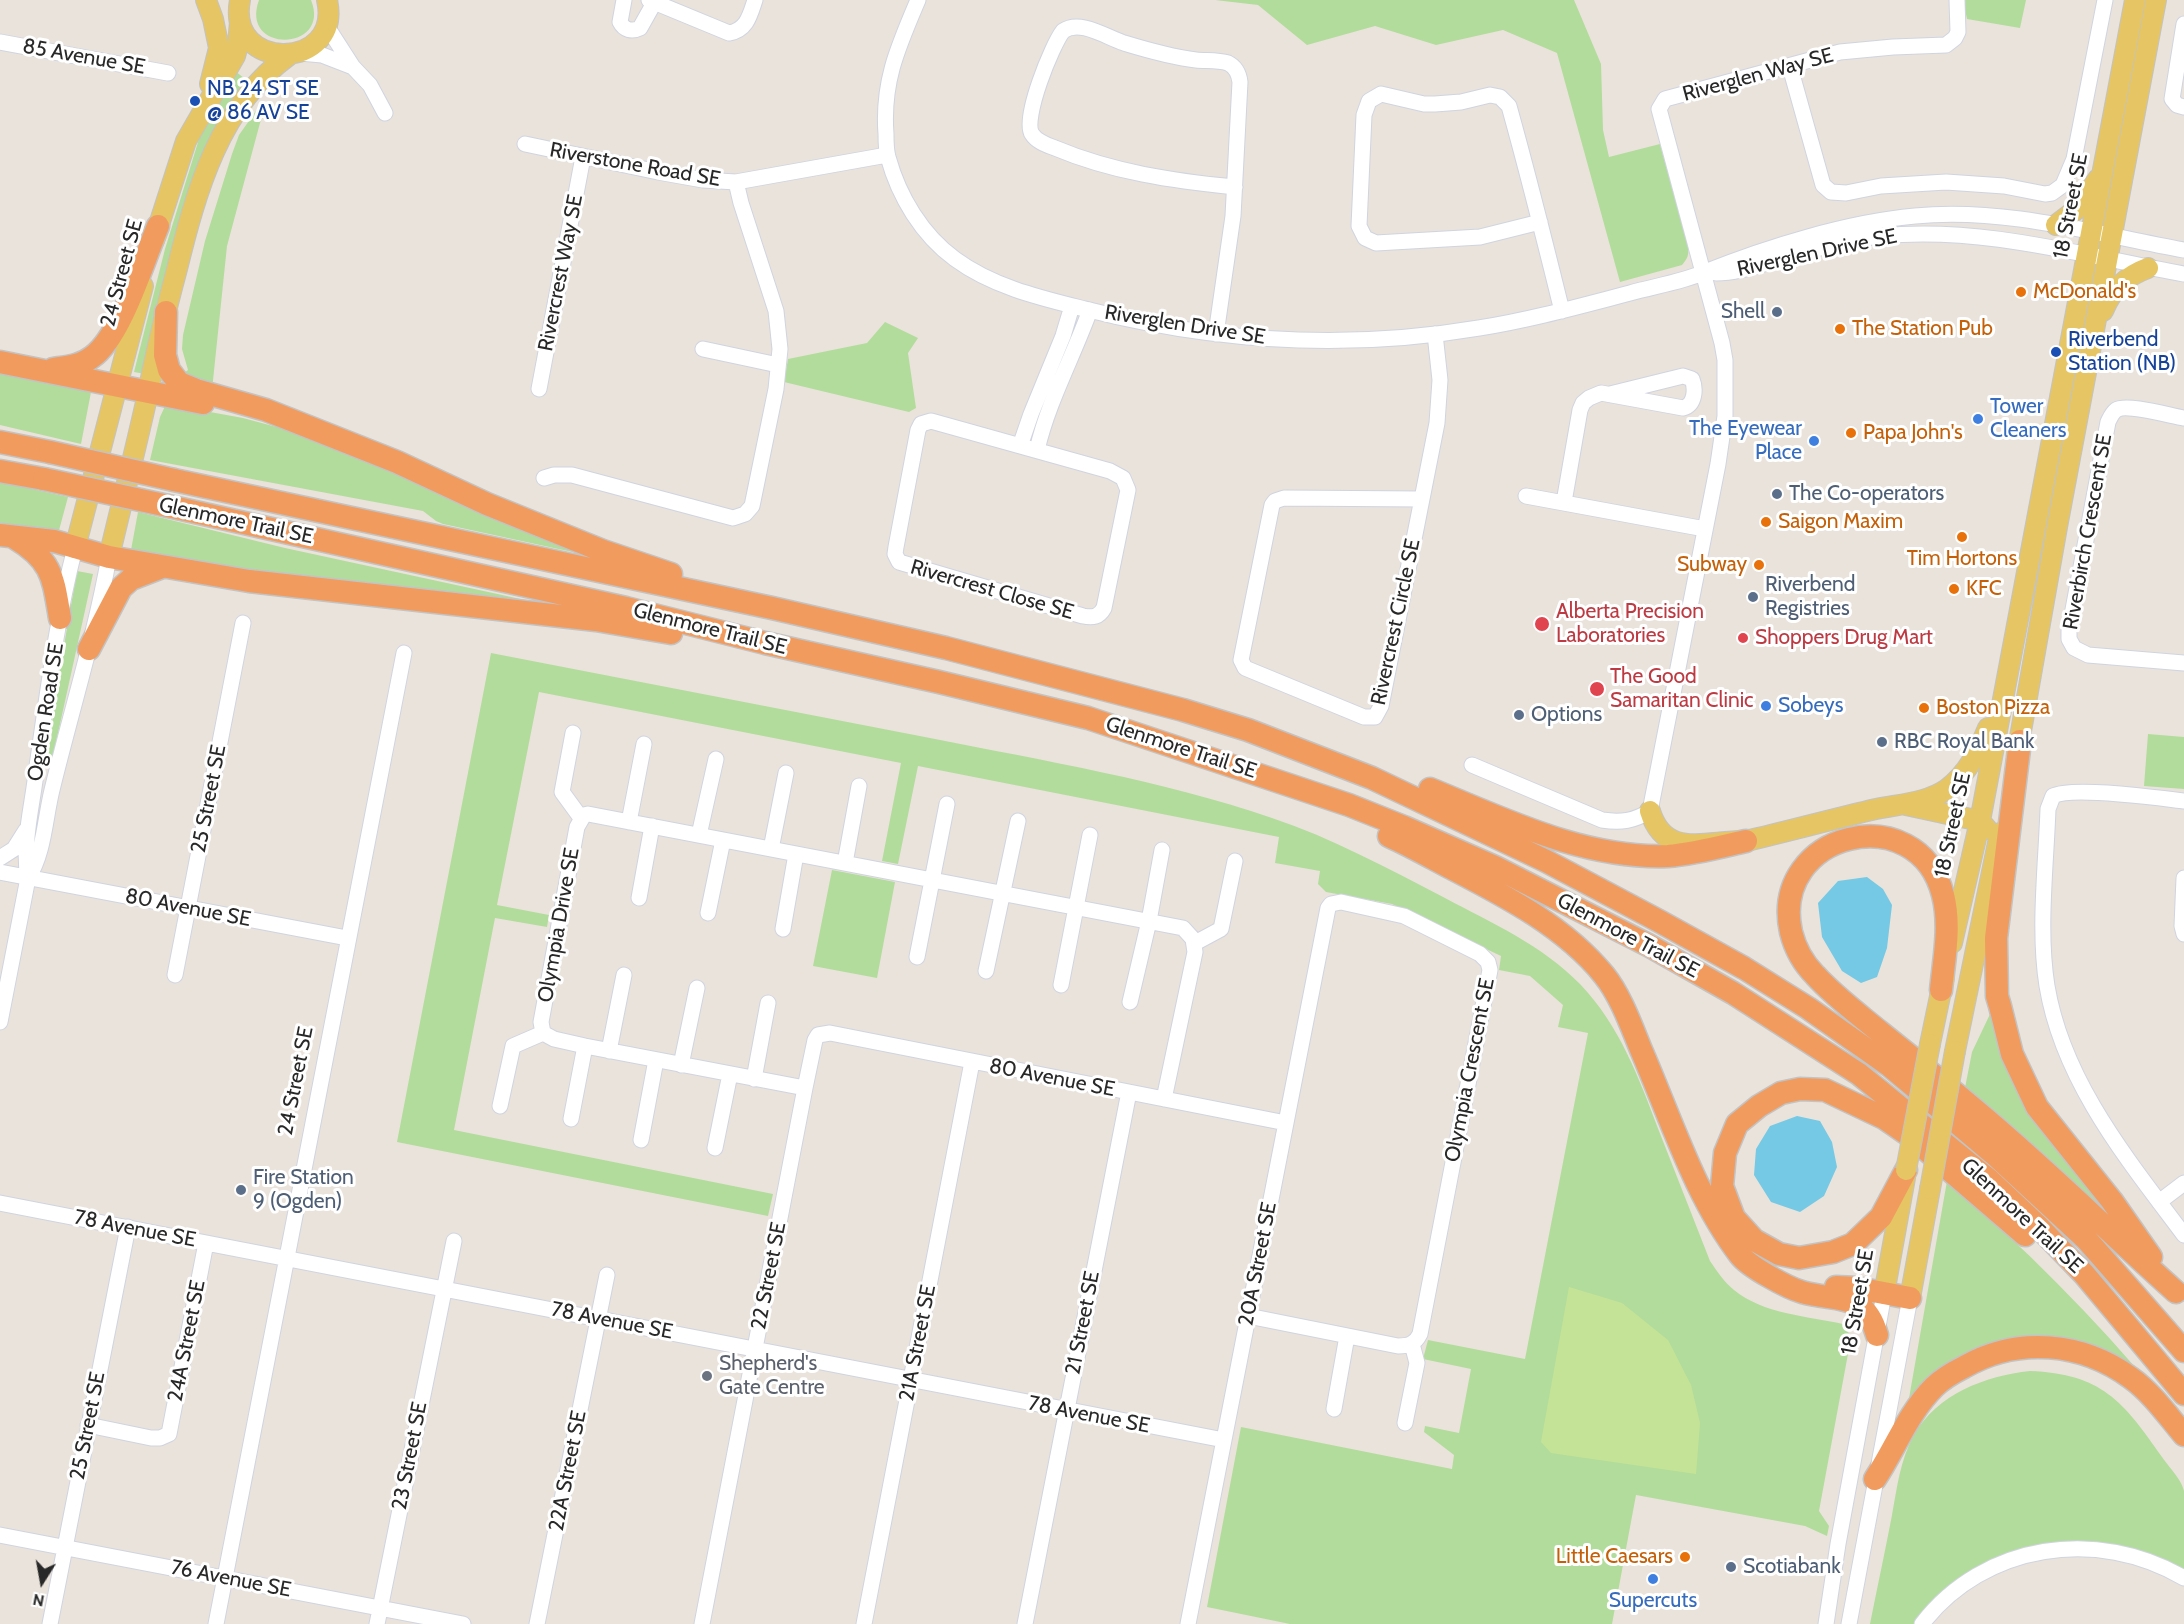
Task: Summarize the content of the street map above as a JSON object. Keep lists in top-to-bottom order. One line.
{"streets":{"highway":["Glenmore Trail SE"],"main road":["18 Street SE","24 Street SE"],"street":["85 Avenue SE","Riverglen Way SE","Riverstone Road SE","Riverglen Drive SE","Rivercrest Way SE","Riverbirch Crescent SE","Rivercrest Close SE","Rivercrest Circle SE","Ogden Road SE","25 Street SE","80 Avenue SE","Olympia Drive SE","Olympia Crescent SE","78 Avenue SE","20A Street SE","22 Street SE","21 Street SE","24A Street SE","21A Street SE","23 Street SE","22A Street SE","76 Avenue SE"]},"crossings":[["Riverglen Way SE","Riverglen Drive SE"],["Riverstone Road SE","Riverglen Drive SE"],["Riverstone Road SE","Rivercrest Way SE"],["18 Street SE","Riverglen Drive SE"],["Riverglen Drive SE","Rivercrest Circle SE"],["24 Street SE","Ogden Road SE"],["24 Street SE","80 Avenue SE"],["24 Street SE","78 Avenue SE"],["24 Street SE","76 Avenue SE"],["Ogden Road SE","80 Avenue SE"],["25 Street SE","80 Avenue SE"],["25 Street SE","78 Avenue SE"],["25 Street SE","24A Street SE"],["25 Street SE","76 Avenue SE"],["80 Avenue SE","20A Street SE"],["80 Avenue SE","22 Street SE"],["80 Avenue SE","21 Street SE"],["80 Avenue SE","21A Street SE"],["Olympia Drive SE","22 Street SE"],["Olympia Crescent SE","20A Street SE"],["78 Avenue SE","20A Street SE"],["78 Avenue SE","22 Street SE"],["78 Avenue SE","21 Street SE"],["78 Avenue SE","24A Street SE"],["78 Avenue SE","21A Street SE"],["78 Avenue SE","23 Street SE"],["78 Avenue SE","22A Street SE"],["23 Street SE","76 Avenue SE"]],"places":["NB 24 ST SE @ 86 AV SE","McDonald's","Shell","The Station Pub","Riverbend Station (NB)","Tower Cleaners","Papa John's","The Eyewear Place","The Co-operators","Saigon Maxim","Tim Hortons","Subway","KFC","Riverbend Registries","Alberta Precision Laboratories","Shoppers Drug Mart","The Good Samaritan Clinic","Sobeys","Boston Pizza","Options","RBC Royal Bank","Fire Station 9 (Ogden)","Shepherd's Gate Centre","Little Caesars","Scotiabank","Supercuts"],"north":"bottom"}
